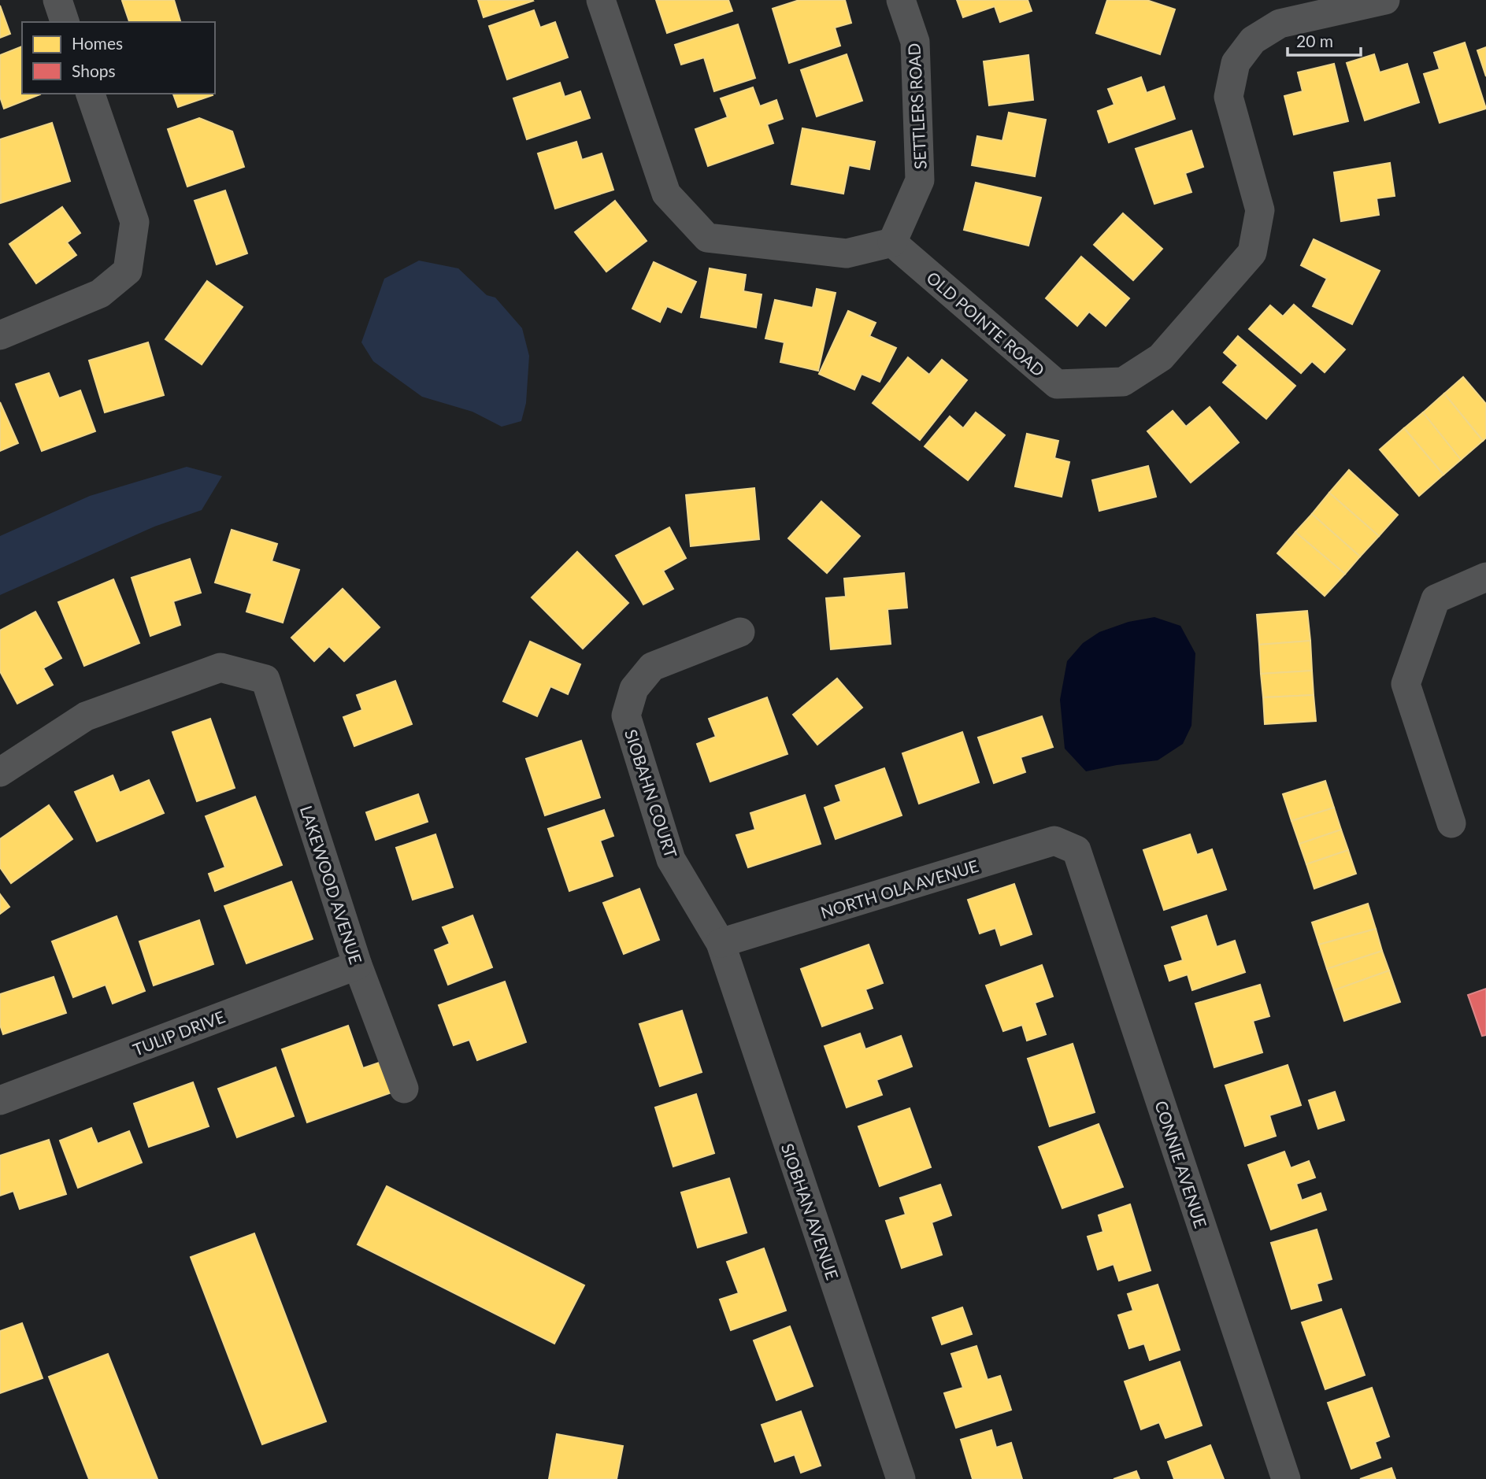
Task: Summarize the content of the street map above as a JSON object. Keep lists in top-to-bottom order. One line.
{"streets":{"street":["SETTLERS ROAD","OLD POINTE ROAD","SIOBAHN COURT","LAKEWOOD AVENUE","NORTH OLA AVENUE","TULIP DRIVE","CONNIE AVENUE","SIOBHAN AVENUE"]},"crossings":[["SETTLERS ROAD","OLD POINTE ROAD"],["SIOBAHN COURT","NORTH OLA AVENUE"],["SIOBAHN COURT","SIOBHAN AVENUE"],["LAKEWOOD AVENUE","TULIP DRIVE"],["NORTH OLA AVENUE","CONNIE AVENUE"],["NORTH OLA AVENUE","SIOBHAN AVENUE"]],"legend":["Homes","Shops"],"scale_bar":"20 m"}
